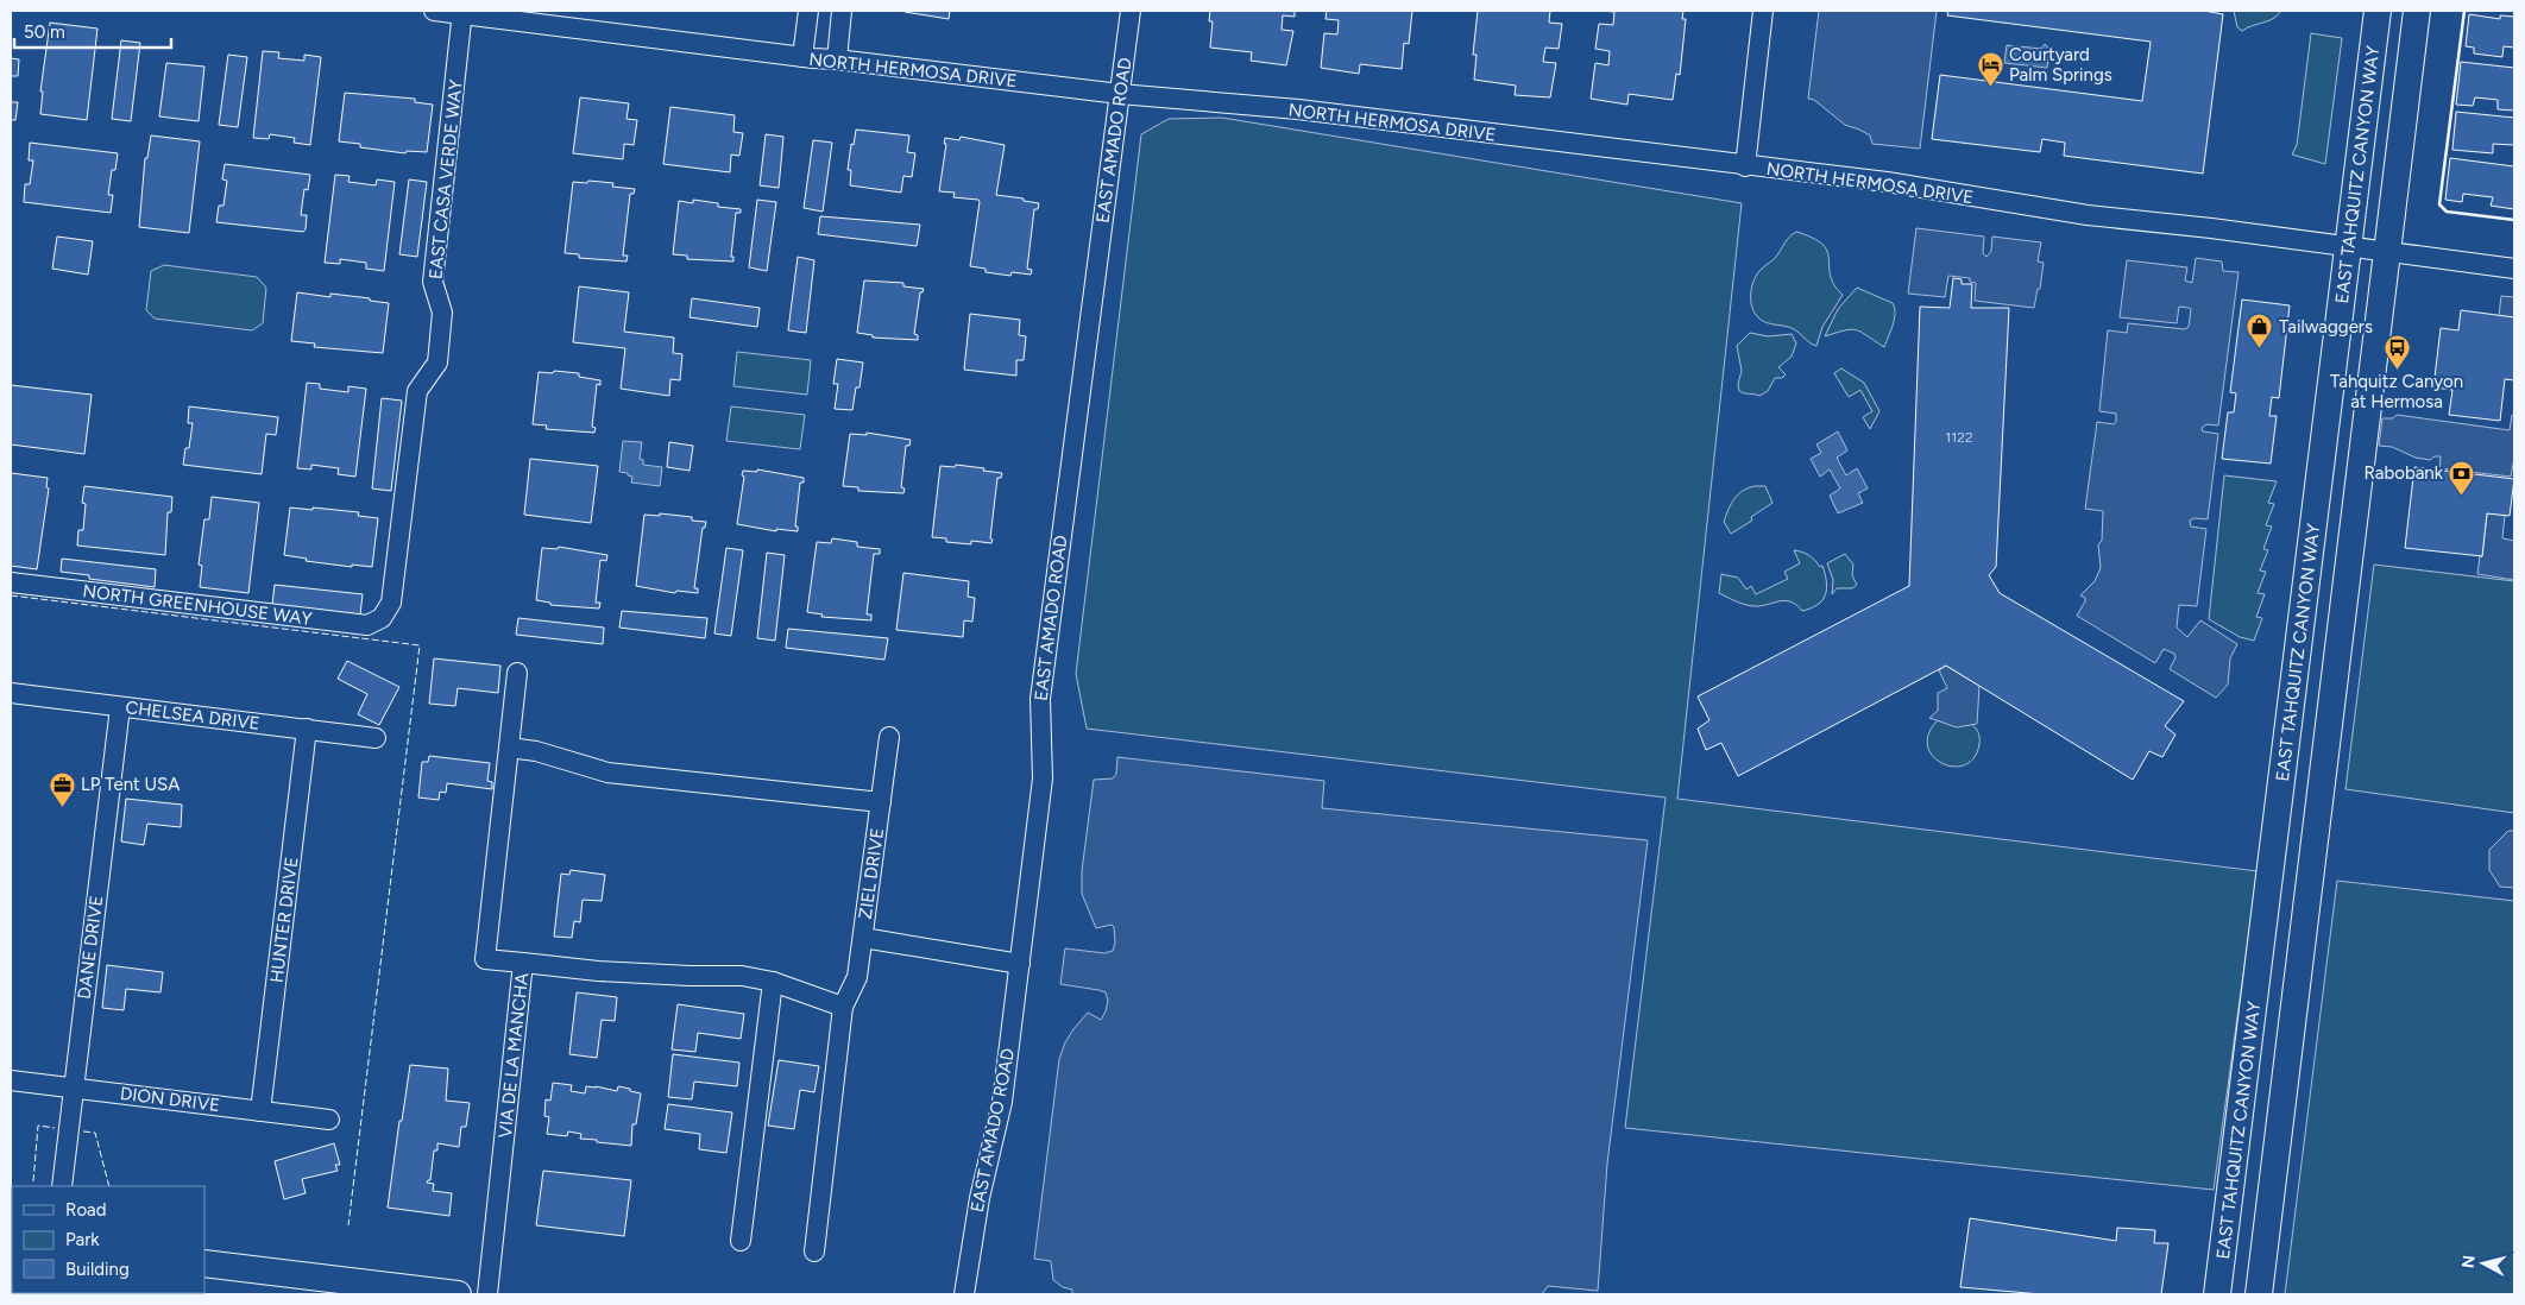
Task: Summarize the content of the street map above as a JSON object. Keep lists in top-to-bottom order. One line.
{"streets":{"main road":["EAST TAHQUITZ CANYON WAY"],"street":["NORTH HERMOSA DRIVE","EAST AMADO ROAD","EAST CASA VERDE WAY","NORTH GREENHOUSE WAY","CHELSEA DRIVE","ZIEL DRIVE","HUNTER DRIVE","DANE DRIVE","VIA DE LA MANCHA","DION DRIVE"]},"crossings":[["NORTH HERMOSA DRIVE","EAST AMADO ROAD"],["NORTH HERMOSA DRIVE","EAST TAHQUITZ CANYON WAY"],["NORTH HERMOSA DRIVE","EAST CASA VERDE WAY"],["EAST CASA VERDE WAY","NORTH GREENHOUSE WAY"],["CHELSEA DRIVE","HUNTER DRIVE"],["CHELSEA DRIVE","DANE DRIVE"],["HUNTER DRIVE","DION DRIVE"],["DANE DRIVE","DION DRIVE"]],"places":{"hotel":["Courtyard Palm Springs"],"shop":["Tailwaggers"],"bus stop":["Tahquitz Canyon at Hermosa"],"bank":["Rabobank"],"office":["LP Tent USA"]},"house_numbers":["1122"],"legend":["Road","Park","Building"],"scale_bar":"50 m","north":"left"}
